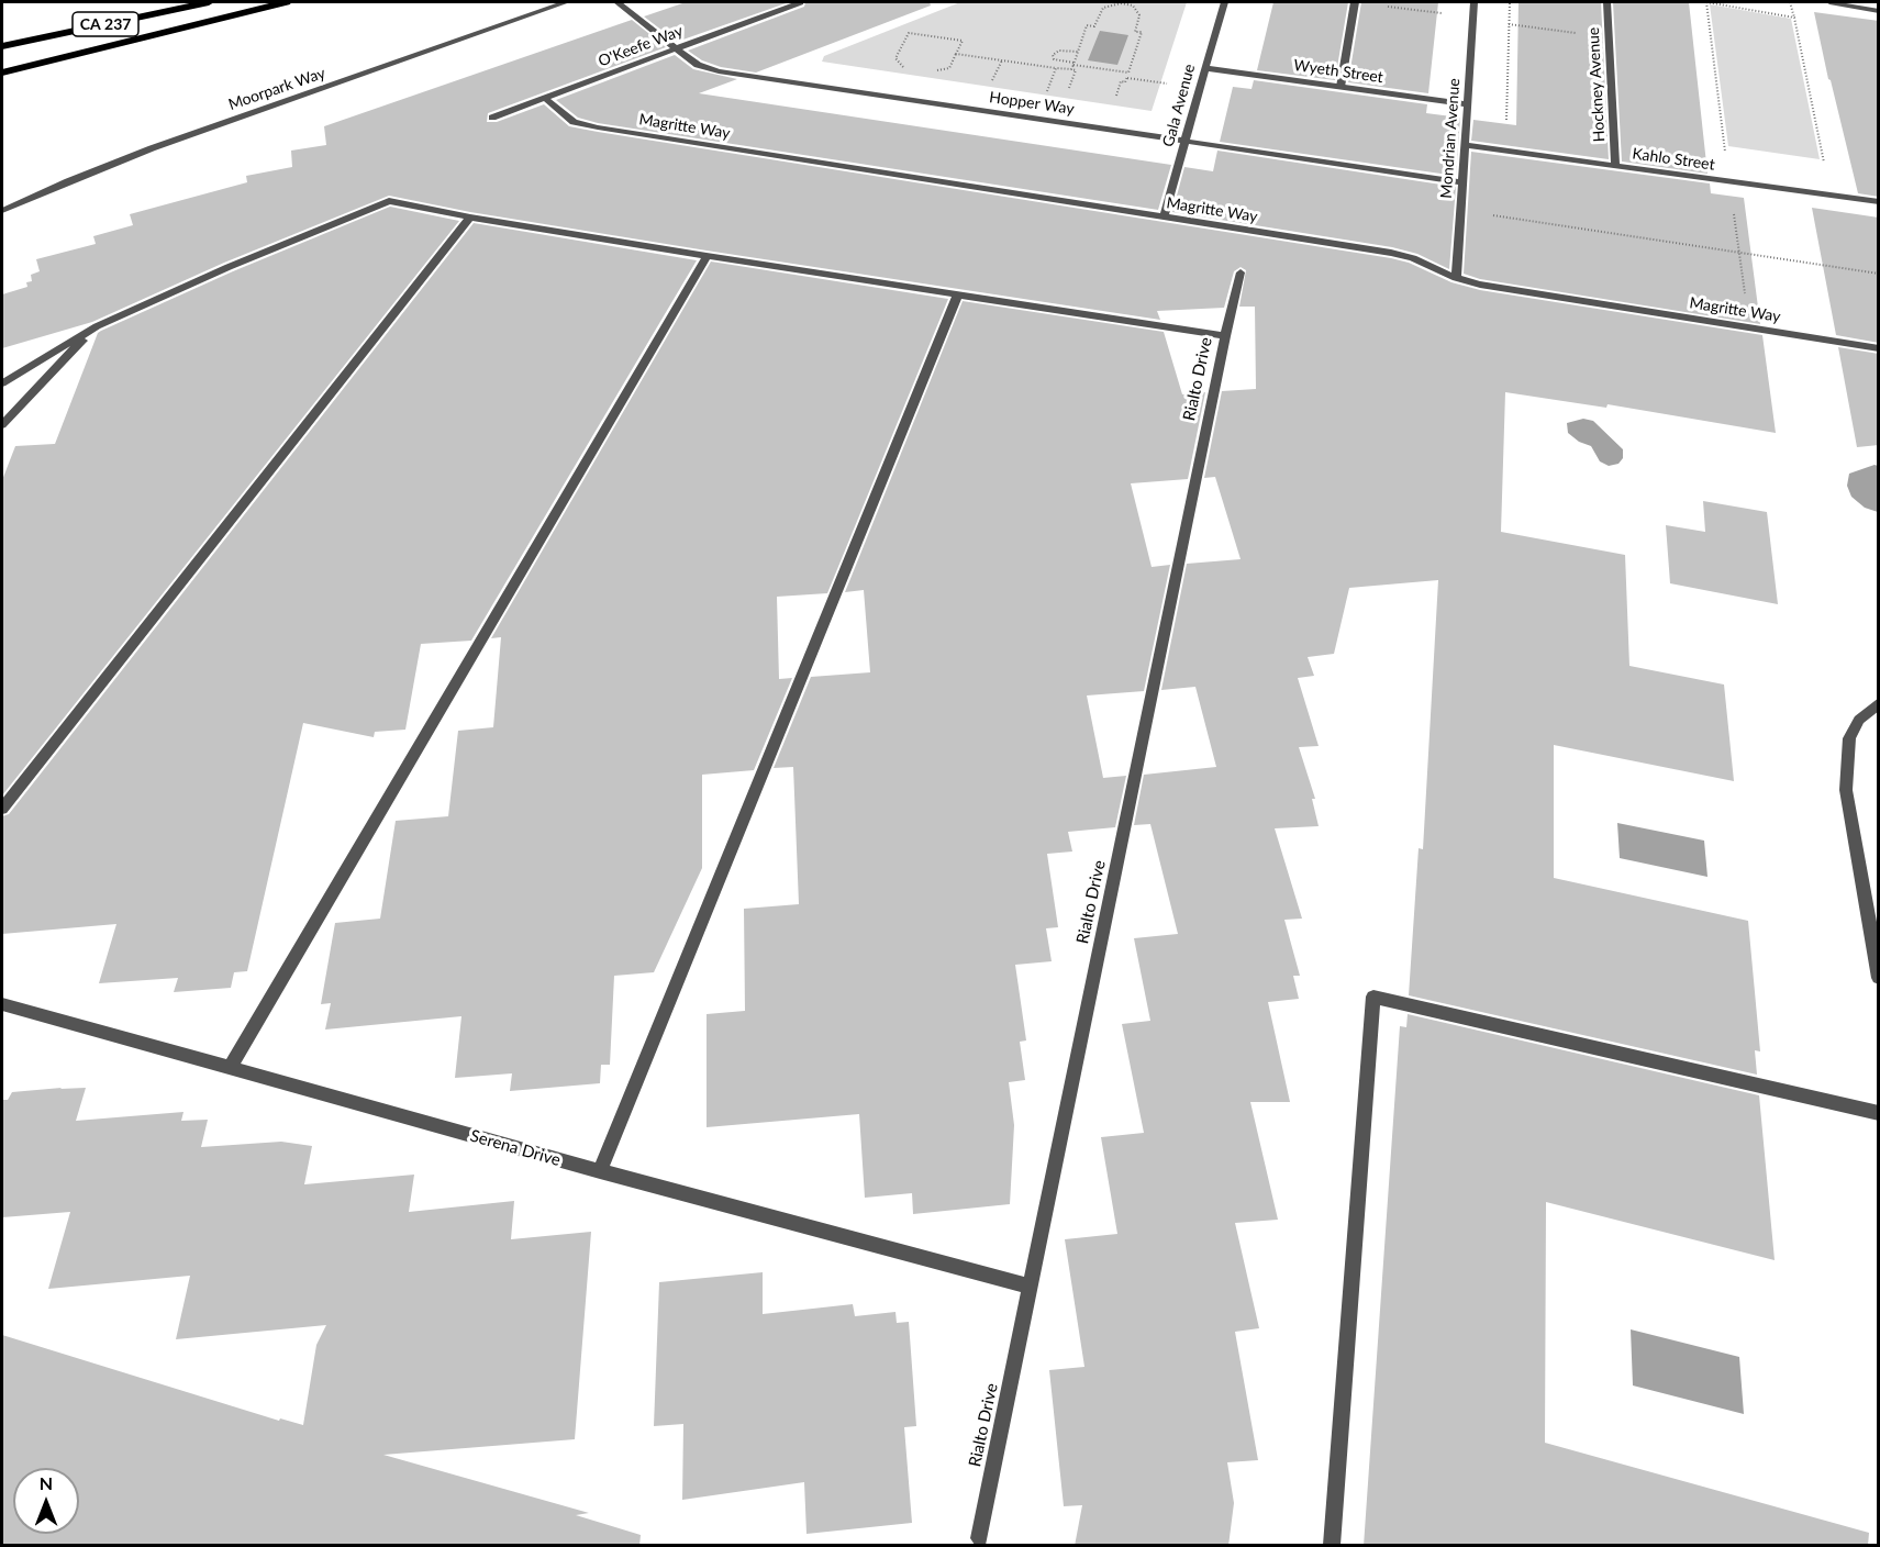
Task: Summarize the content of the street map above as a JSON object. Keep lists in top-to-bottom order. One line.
{"streets":{"highway":["CA 237"],"street":["O'Keefe Way","Wyeth Street","Hockney Avenue","Moorpark Way","Hopper Way","Gala Avenue","Magritte Way","Mondrian Avenue","Kahlo Street","Rialto Drive","Serena Drive"]},"crossings":[["O'Keefe Way","Hopper Way"],["O'Keefe Way","Magritte Way"],["Wyeth Street","Gala Avenue"],["Wyeth Street","Mondrian Avenue"],["Hockney Avenue","Kahlo Street"],["Hopper Way","Gala Avenue"],["Hopper Way","Mondrian Avenue"],["Gala Avenue","Magritte Way"],["Magritte Way","Mondrian Avenue"],["Mondrian Avenue","Kahlo Street"],["Rialto Drive","Serena Drive"]],"north":"top"}
